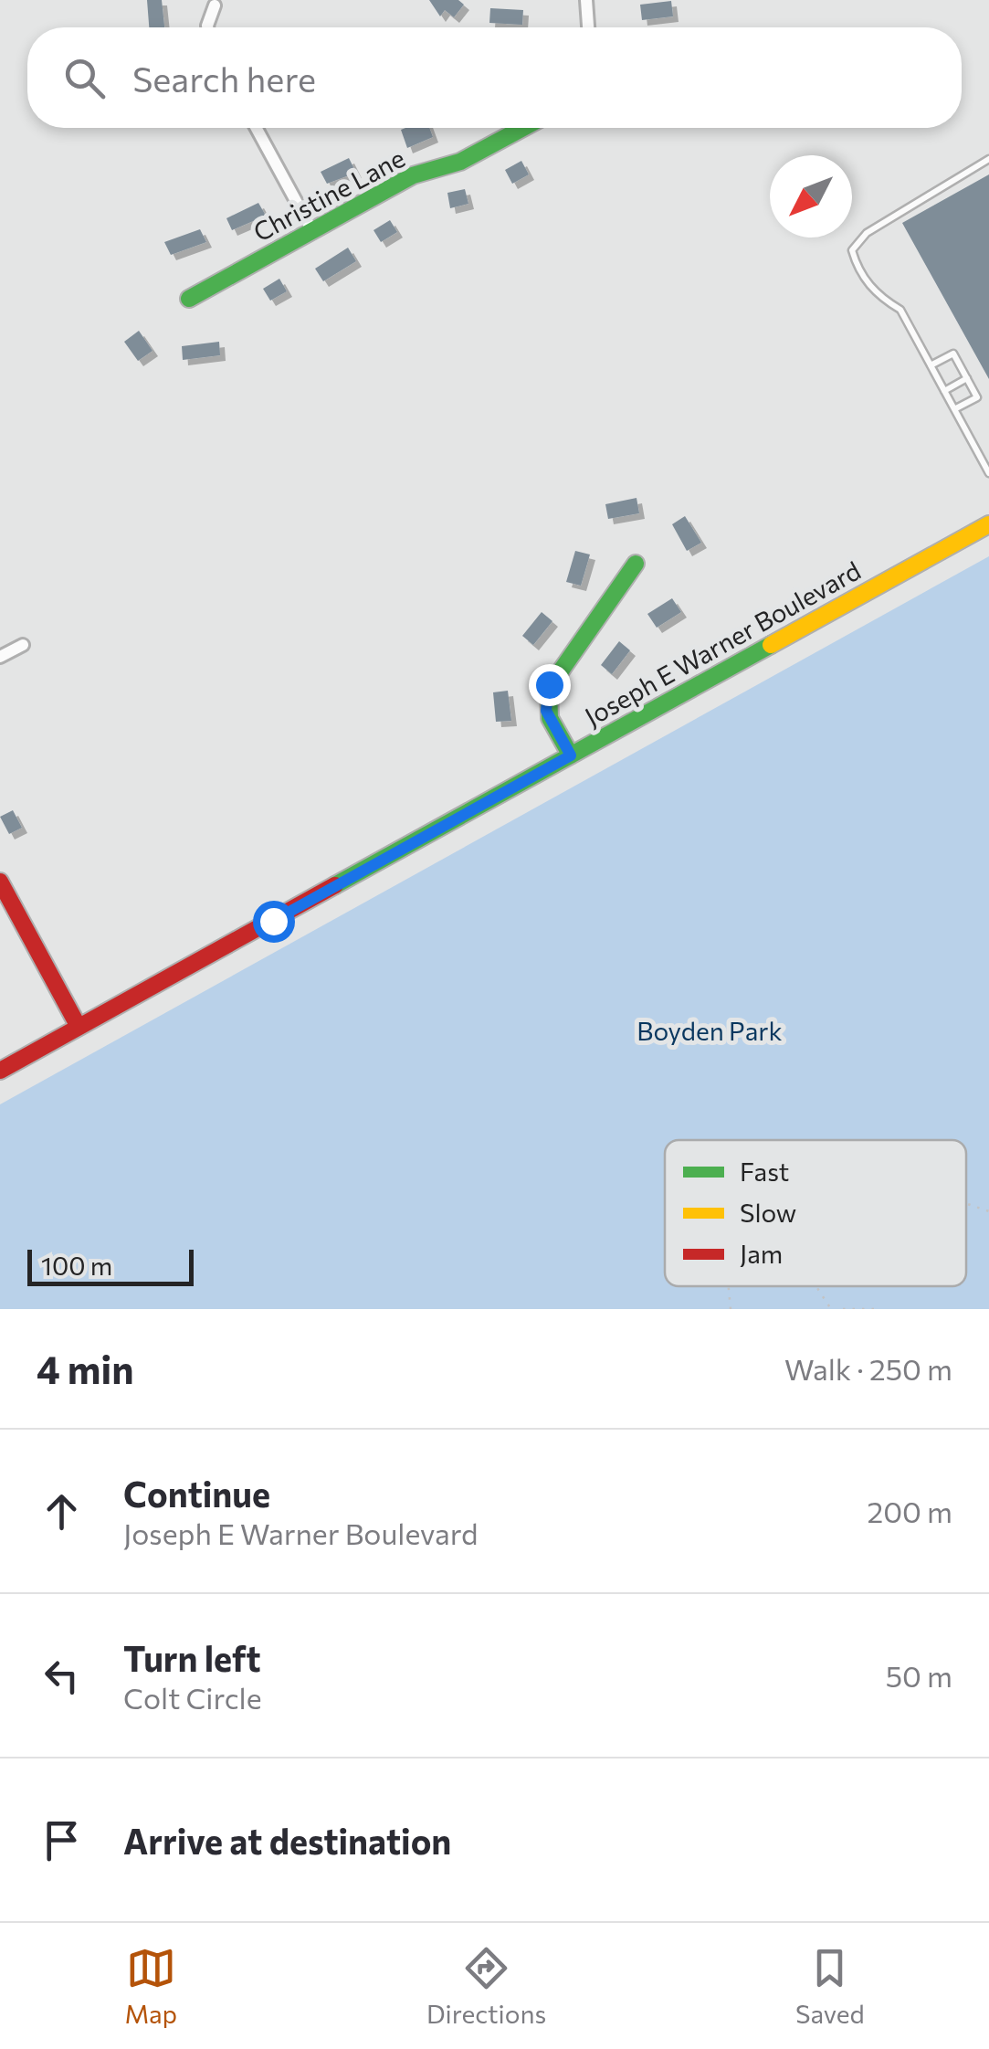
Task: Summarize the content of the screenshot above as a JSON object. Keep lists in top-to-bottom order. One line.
{"streets":{"main road":["Christine Lane","Joseph E Warner Boulevard"]},"parks":["Boyden Park"],"legend":["Fast","Slow","Jam"],"scale_bar":"100 m","north":"bottom left","page":{"search":"Search here","scale":"100 m","heading":["4 min","Walk · 250 m"],"list":[["Continue","Joseph E Warner Boulevard","200 m"],["Turn left","Colt Circle","50 m"],"Arrive at destination"],"nav":["Map","Directions","Saved"]}}
